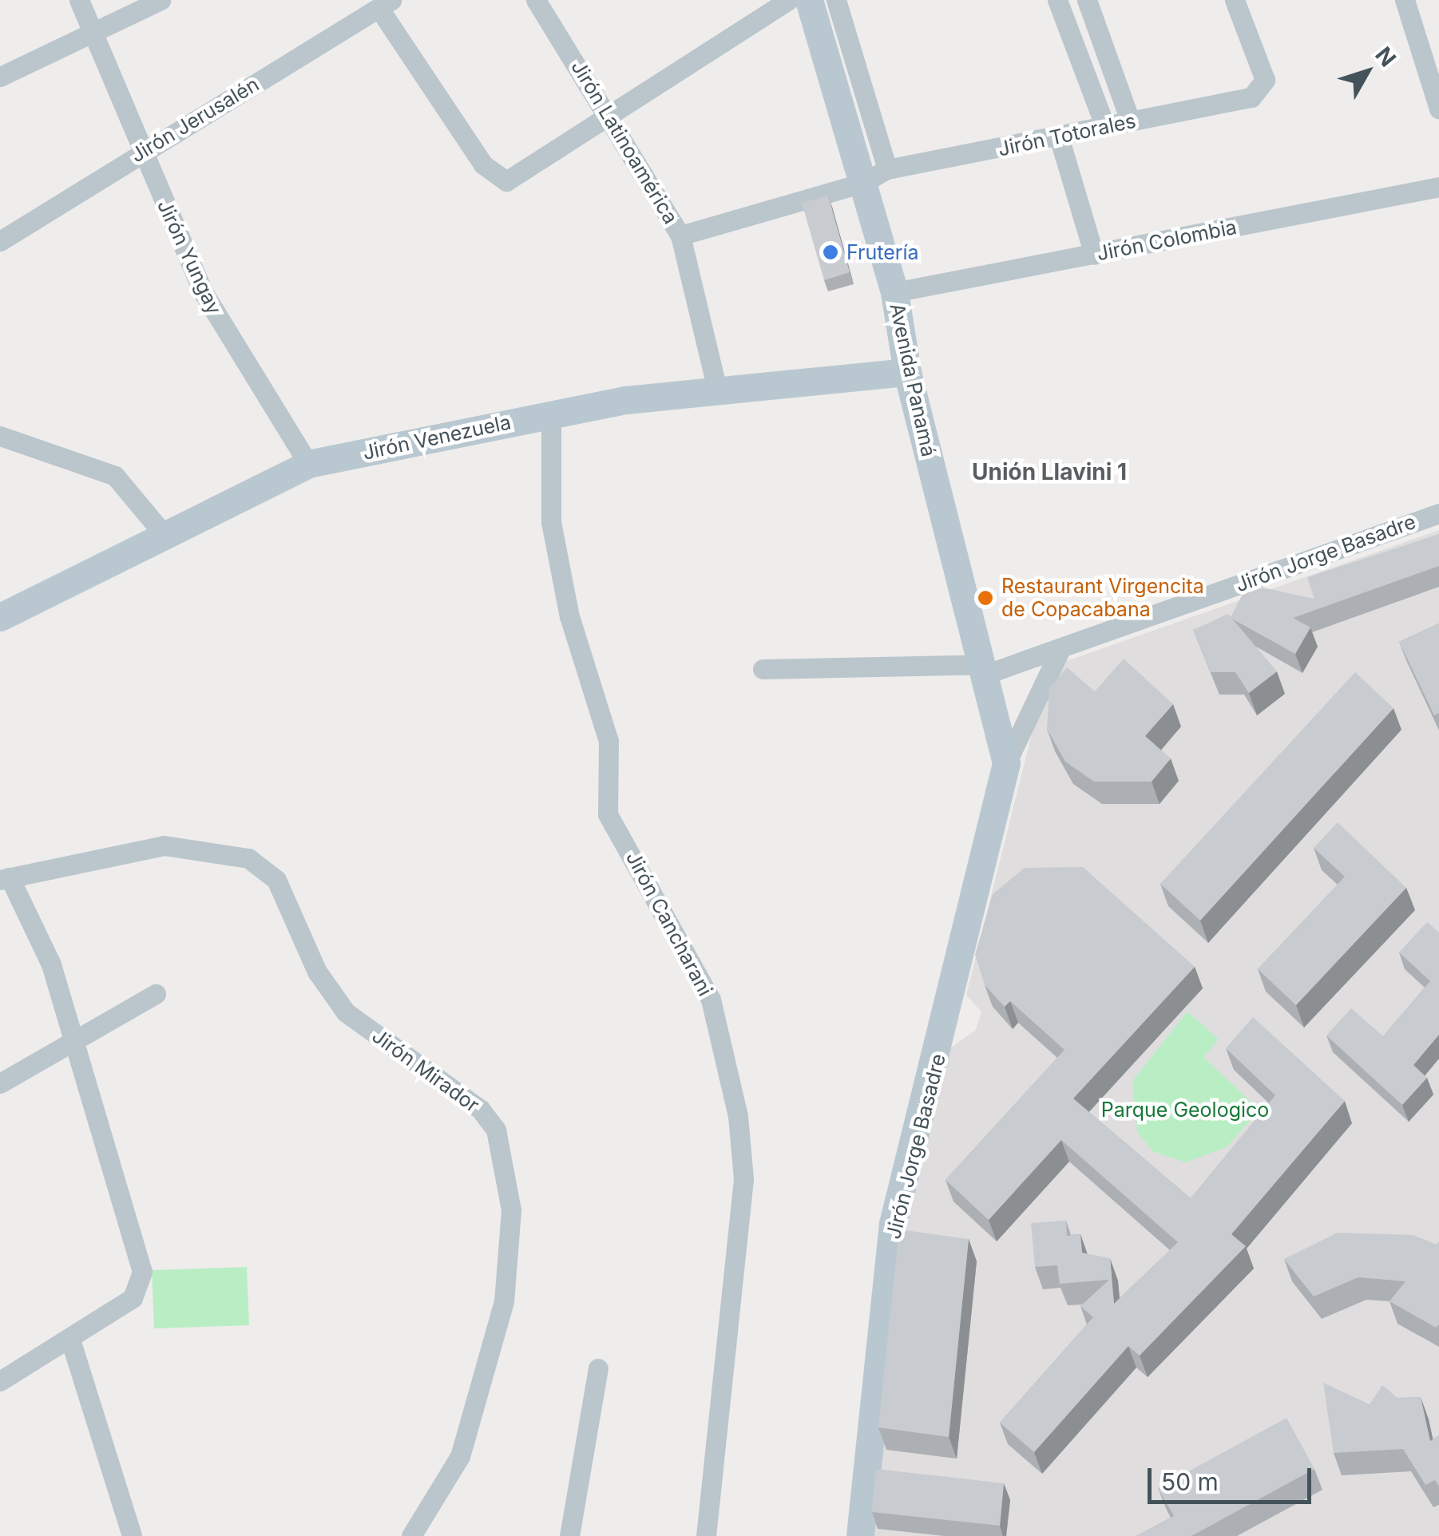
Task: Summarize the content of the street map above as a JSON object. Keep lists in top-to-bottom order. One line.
{"streets":{"street":["Jirón Jerusalén","Jirón Totorales","Jirón Latinoamérica","Jirón Colombia","Jirón Yungay","Avenida Panamá","Jirón Venezuela","Jirón Jorge Basadre","Jirón Cancharani","Jirón Mirador"]},"crossings":[["Jirón Jerusalén","Jirón Yungay"],["Jirón Totorales","Jirón Latinoamérica"],["Jirón Totorales","Avenida Panamá"],["Jirón Latinoamérica","Jirón Venezuela"],["Jirón Colombia","Avenida Panamá"],["Jirón Yungay","Jirón Venezuela"],["Avenida Panamá","Jirón Venezuela"],["Avenida Panamá","Jirón Jorge Basadre"],["Jirón Venezuela","Jirón Cancharani"]],"districts":["Unión Llavini 1"],"parks":["Parque Geologico"],"places":["Frutería","Restaurant Virgencita de Copacabana"],"scale_bar":"50 m","north":"top right"}
